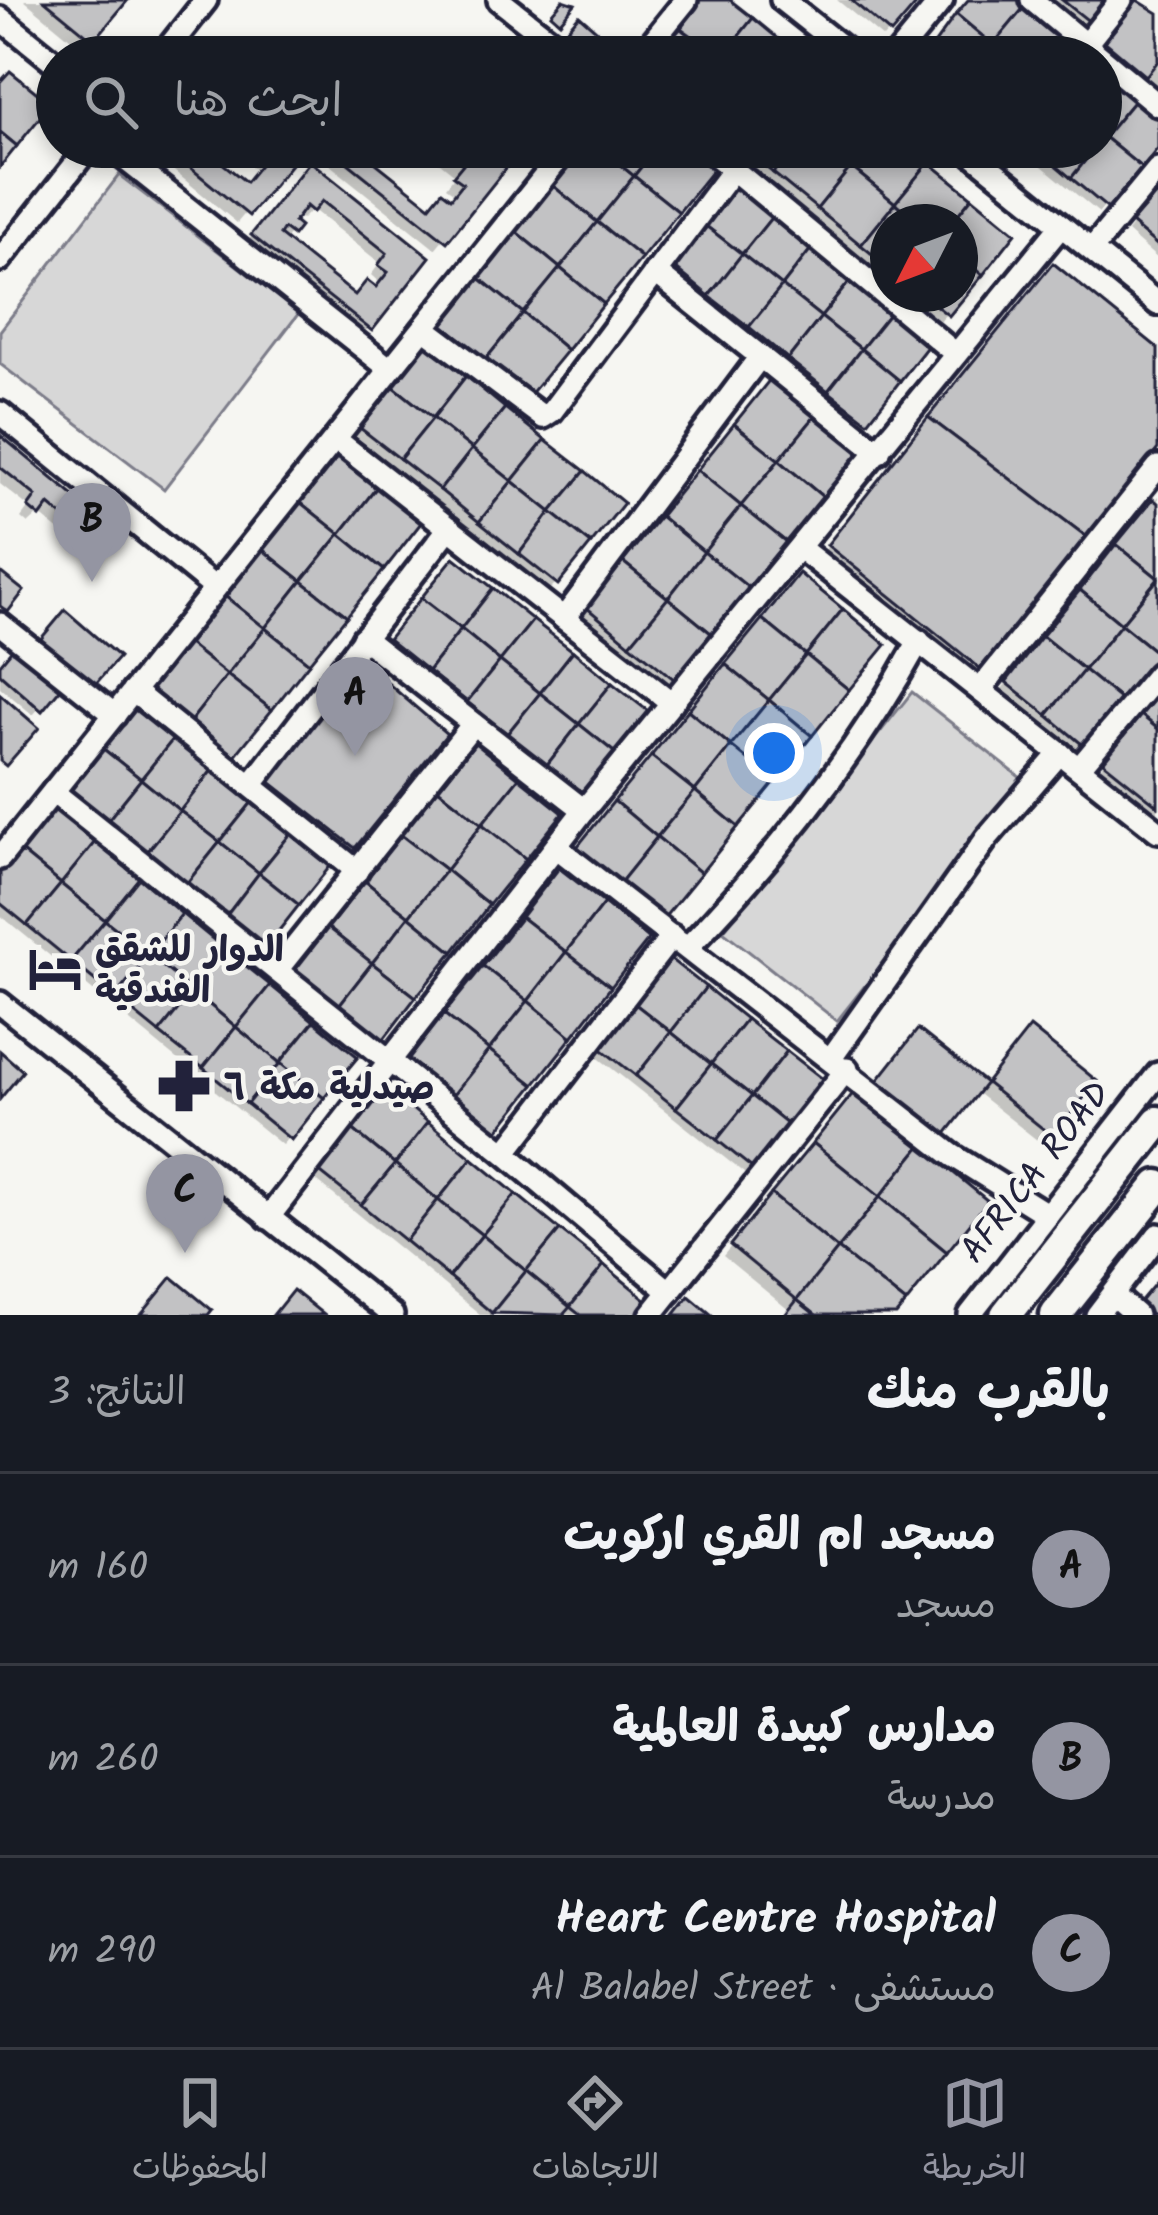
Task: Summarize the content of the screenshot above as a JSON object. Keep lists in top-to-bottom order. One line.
{"streets":{"highway":["AFRICA ROAD"]},"places":{"hotel":["الدوار للشقق الفندقية"],"pharmacy":["صيدلية مكة ٦"]},"north":"bottom left","page":{"search":"ابحث هنا","pins":["B","A","C"],"heading":["بالقرب منك","النتائج: 3"],"list":[{"mark":"A","name":"مسجد ام القري اركويت","note":"مسجد","value":"160 m"},{"mark":"B","name":"مدارس كبيدة العالمية","note":"مدرسة","value":"260 m"},{"mark":"C","name":"Heart Centre Hospital","note":"مستشفى · Al Balabel Street","value":"290 m"}],"nav":["الخريطة","الاتجاهات","المحفوظات"]}}
